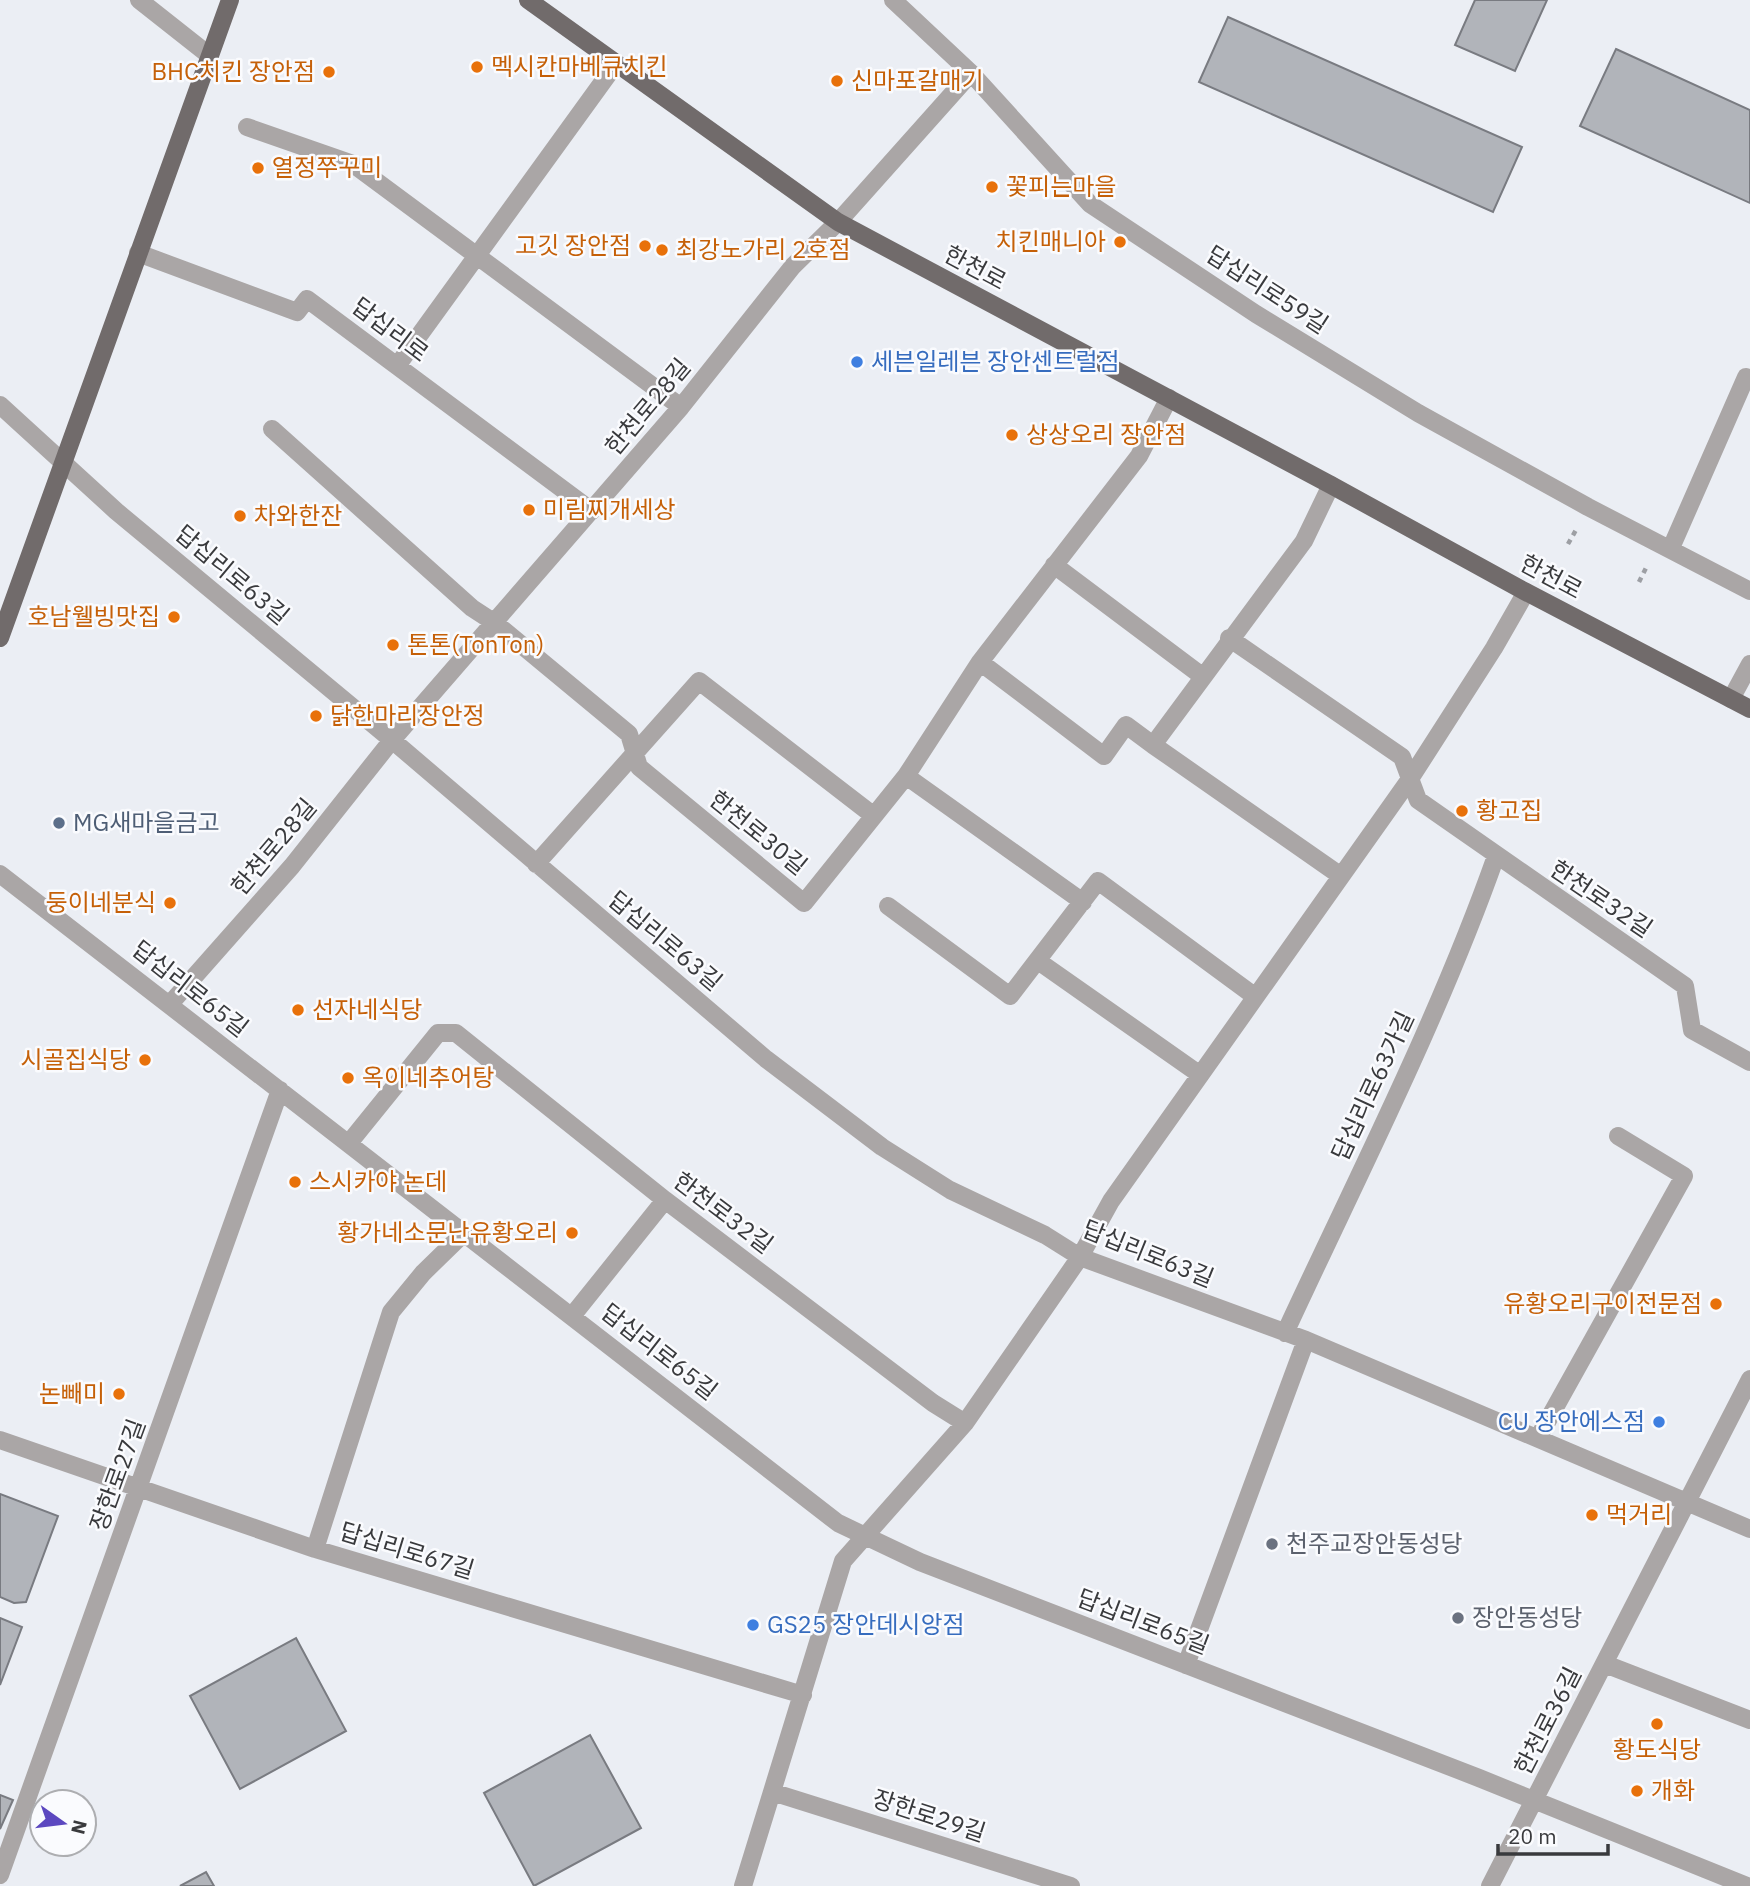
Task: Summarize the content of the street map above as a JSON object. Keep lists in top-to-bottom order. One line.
{"streets":{"main road":["한천로"],"street":["답십리로59길","답십리로","한천로28길","답십리로63길","한천로30길","한천로32길","답십리로65길","답십리로63가길","장한로27길","답십리로67길","한천로36길","장한로29길"]},"crossings":[["한천로","한천로28길"],["한천로","한천로30길"],["답십리로59길","한천로28길"],["답십리로","한천로28길"],["한천로28길","답십리로63길"],["한천로28길","한천로30길"],["한천로28길","답십리로65길"],["답십리로63길","답십리로63가길"],["답십리로63길","한천로36길"],["한천로32길","답십리로65길"],["한천로32길","답십리로63가길"],["답십리로65길","장한로27길"],["답십리로65길","한천로36길"],["장한로27길","답십리로67길"]],"places":["멕시칸마베큐치킨","BHC치킨 장안점","신마포갈매기","열정쭈꾸미","꽃피는마을","치킨매니아","고깃 장안점","최강노가리 2호점","세븐일레븐 장안센트럴점","상상오리 장안점","미림찌개세상","차와한잔","호남웰빙맛집","톤톤(TonTon)","닭한마리장안정","황고집","MG새마을금고","둥이네분식","선자네식당","시골집식당","옥이네추어탕","스시카야 논데","황가네소문난유황오리","유황오리구이전문점","논빼미","CU 장안에스점","먹거리","천주교장안동성당","장안동성당","GS25 장안데시앙점","황도식당","개화"],"scale_bar":"20 m","north":"right"}
